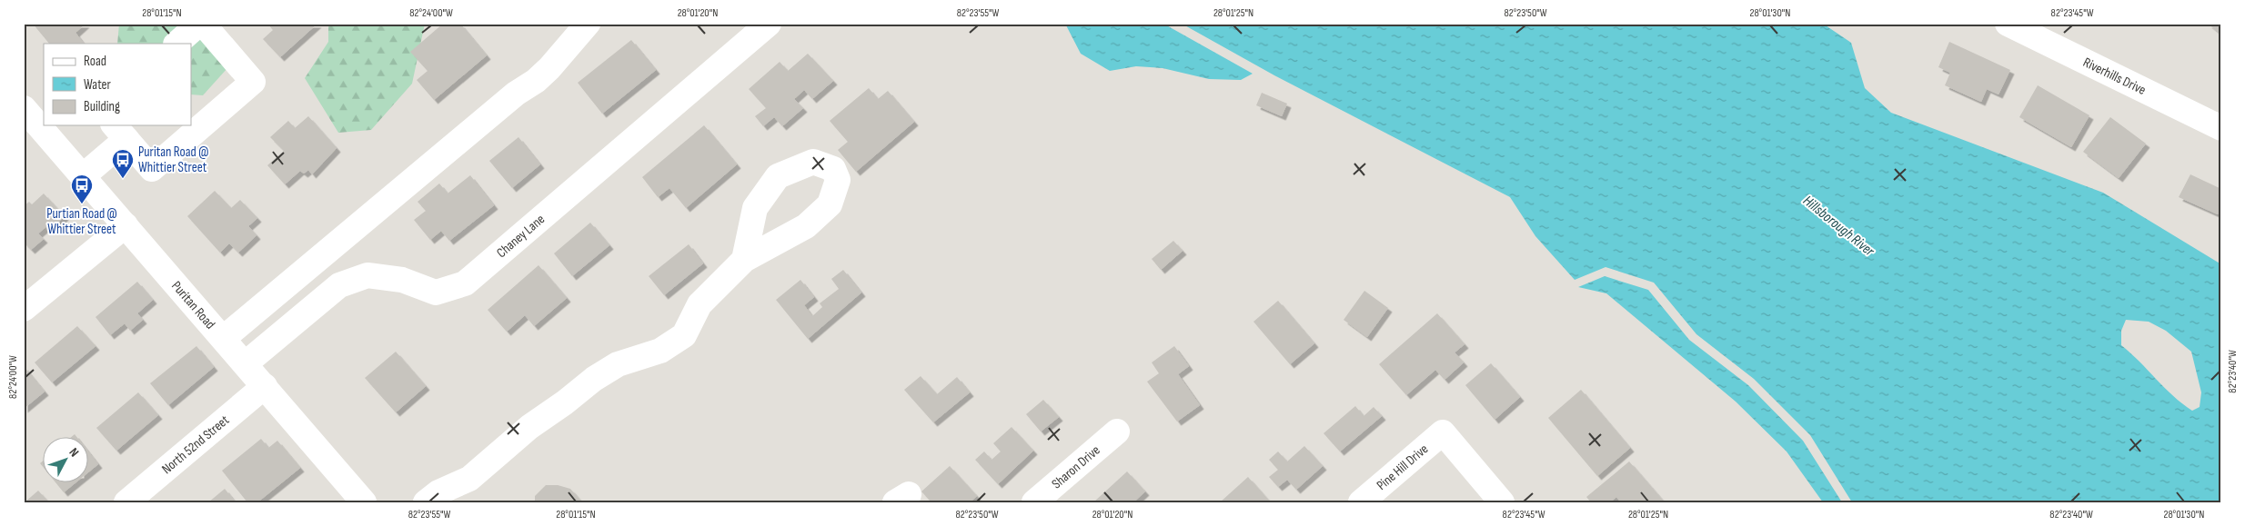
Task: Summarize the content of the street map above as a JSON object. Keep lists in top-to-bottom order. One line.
{"streets":{"street":["Riverhills Drive","Chaney Lane","Puritan Road","North 52nd Street","Sharon Drive","Pine Hill Drive"]},"crossings":[["Chaney Lane","Puritan Road"],["Puritan Road","North 52nd Street"]],"water":["Hillsborough River"],"places":{"bus stop":["Puritan Road @ Whittier Street","Purtian Road @ Whittier Street"]},"legend":["Road","Water","Building"],"north":"top right","coordinates":["28°01'15\"N","82°24'00\"W","28°01'20\"N","82°23'55\"W","28°01'25\"N","82°23'50\"W","28°01'30\"N","82°23'45\"W","82°23'40\"W"]}
